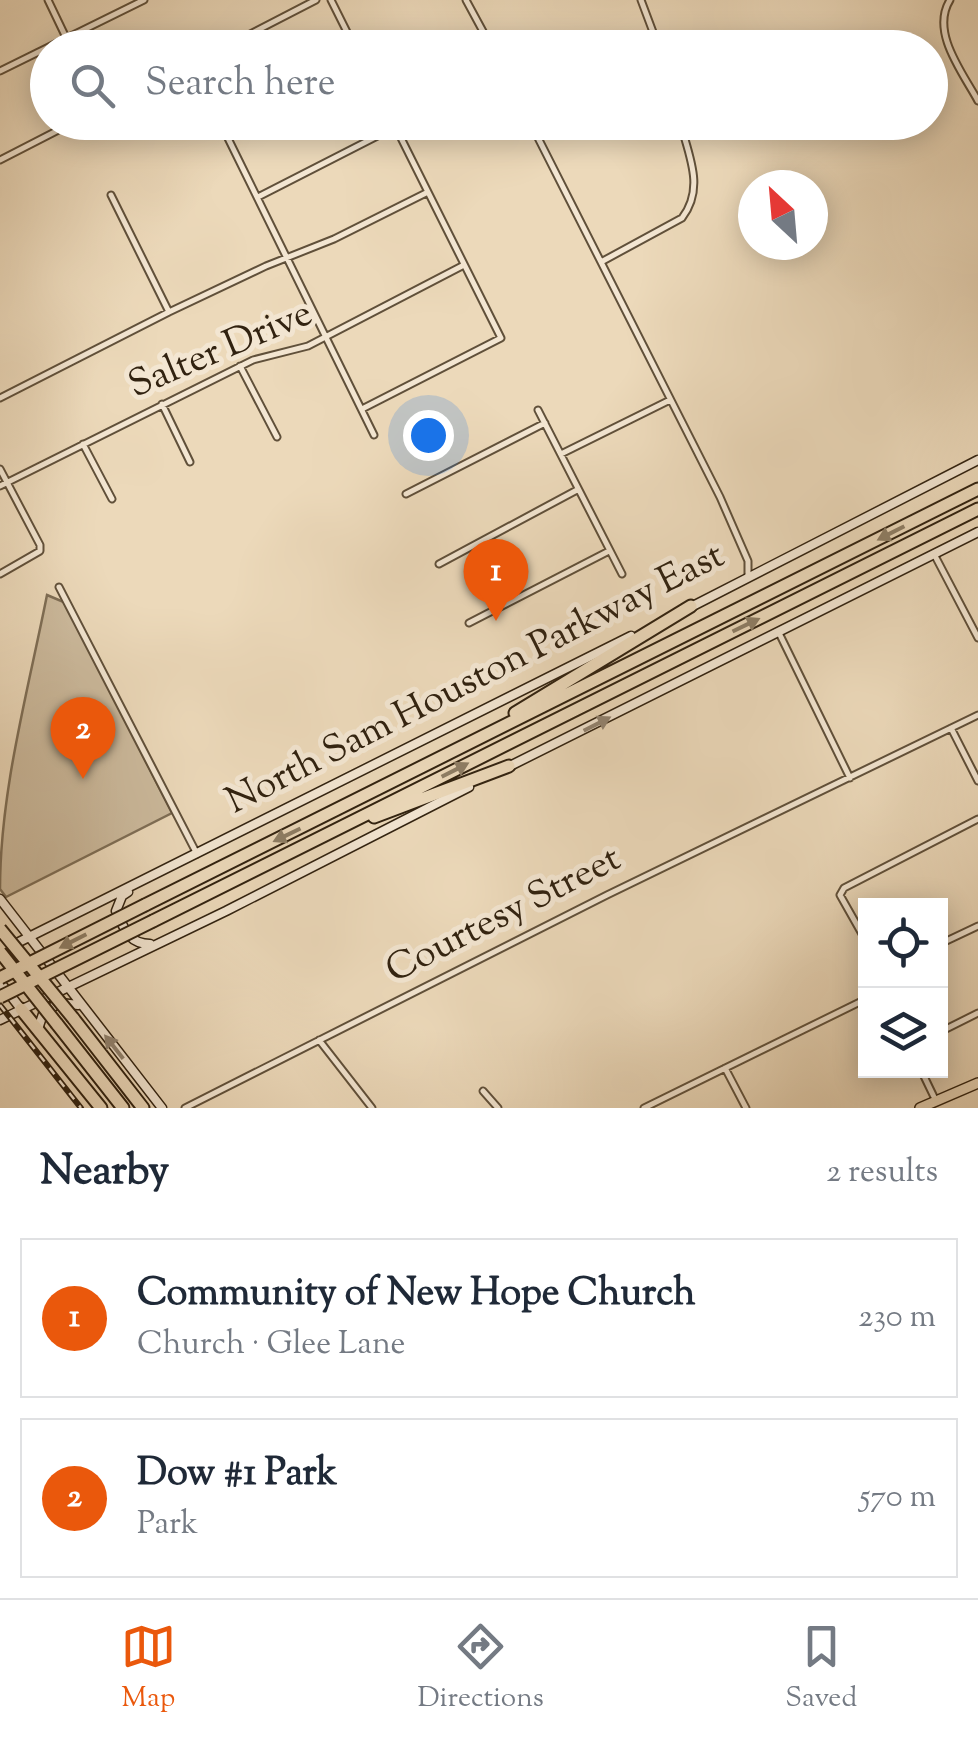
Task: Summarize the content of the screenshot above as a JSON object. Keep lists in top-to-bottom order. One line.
{"streets":{"highway":["North Sam Houston Parkway East"],"street":["Salter Drive","Courtesy Street"]},"north":"top left","page":{"search":"Search here","pins":["1","2"],"heading":["Nearby","2 results"],"list":[{"mark":"1","name":"Community of New Hope Church","note":"Church · Glee Lane","value":"230 m"},{"mark":"2","name":"Dow #1 Park","note":"Park","value":"570 m"}],"nav":["Map","Directions","Saved"]}}
